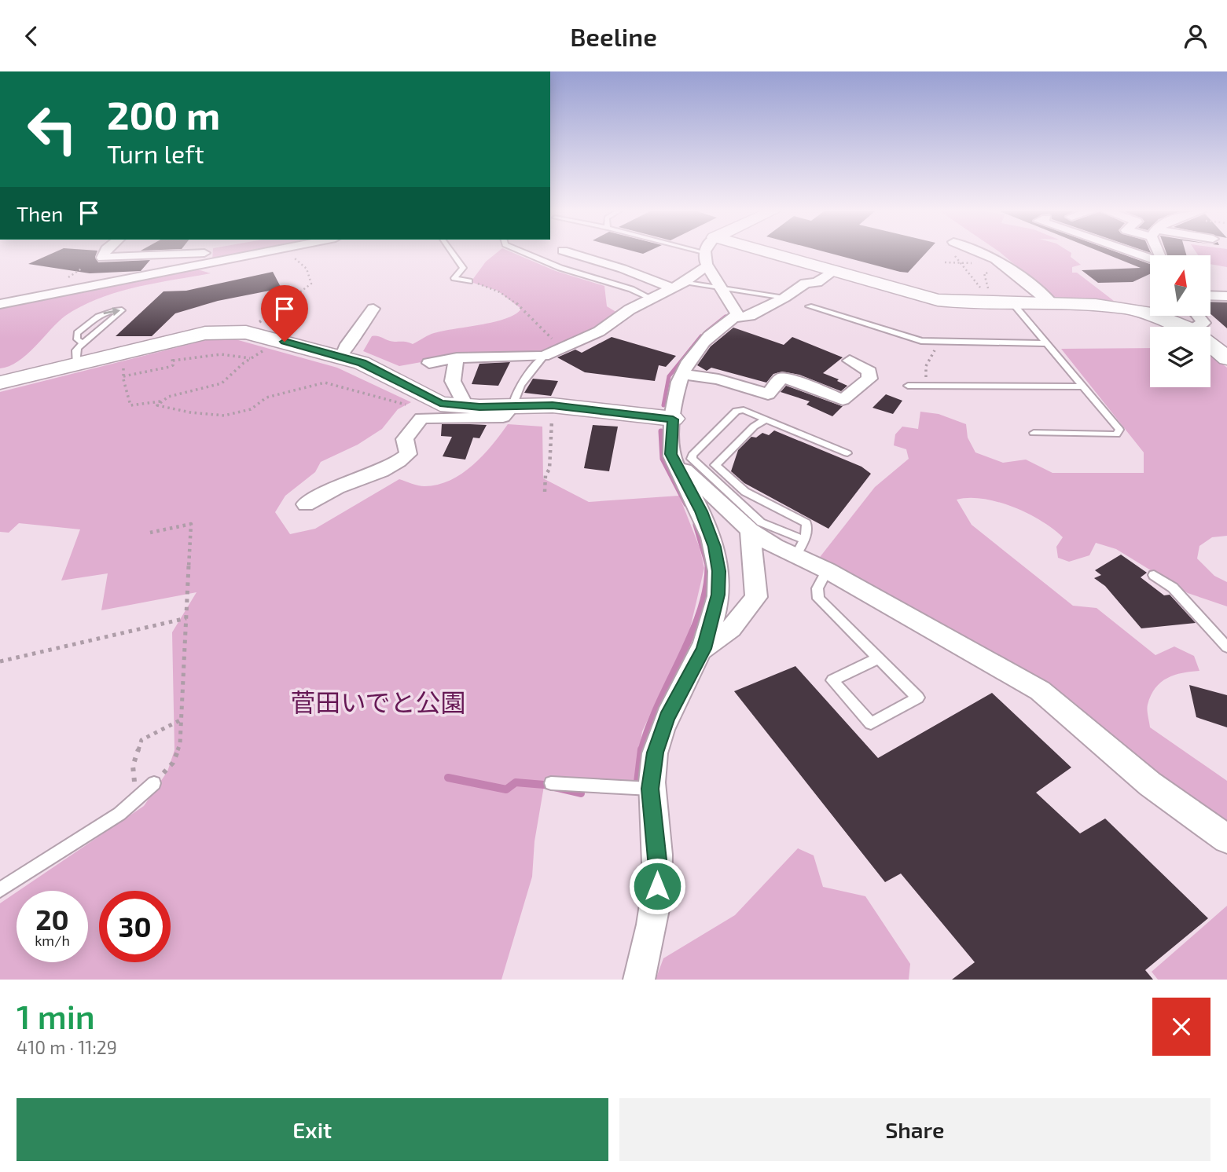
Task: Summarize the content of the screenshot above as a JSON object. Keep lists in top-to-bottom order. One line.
{"parks":["菅田いでと公園"],"north":"top","page":{"header":"Beeline","turn":["200 m","Turn left"],"then":"Then","speed":"20 km/h","limit":"30","heading":["1 min","410 m · 11:29"],"buttons":["Exit","Share"]}}
